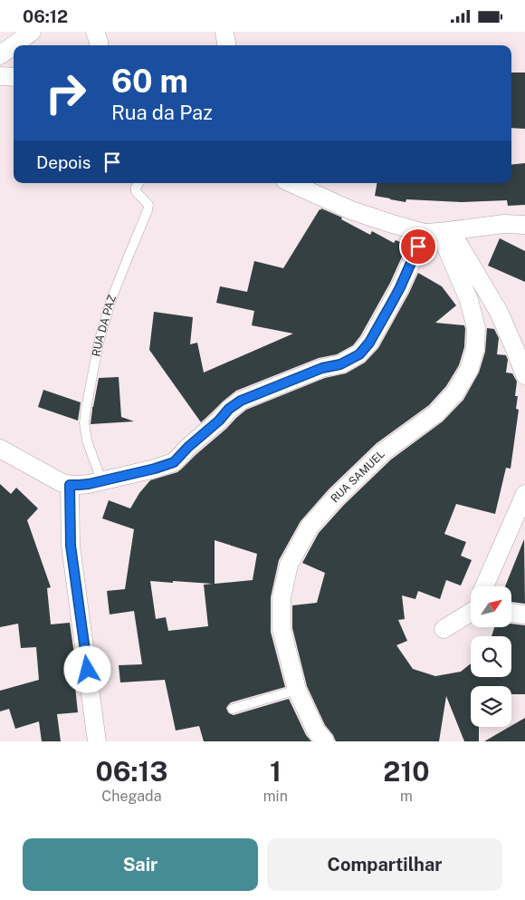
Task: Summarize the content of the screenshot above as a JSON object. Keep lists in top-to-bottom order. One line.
{"streets":{"street":["RUA SAMUEL"],"lane":["RUA DA PAZ"]},"north":"top right","page":{"status":"06:12","turn":["60 m","Rua da Paz"],"then":"Depois","eta":["06:13","Chegada","1","min","210","m"],"buttons":["Sair","Compartilhar"]}}
